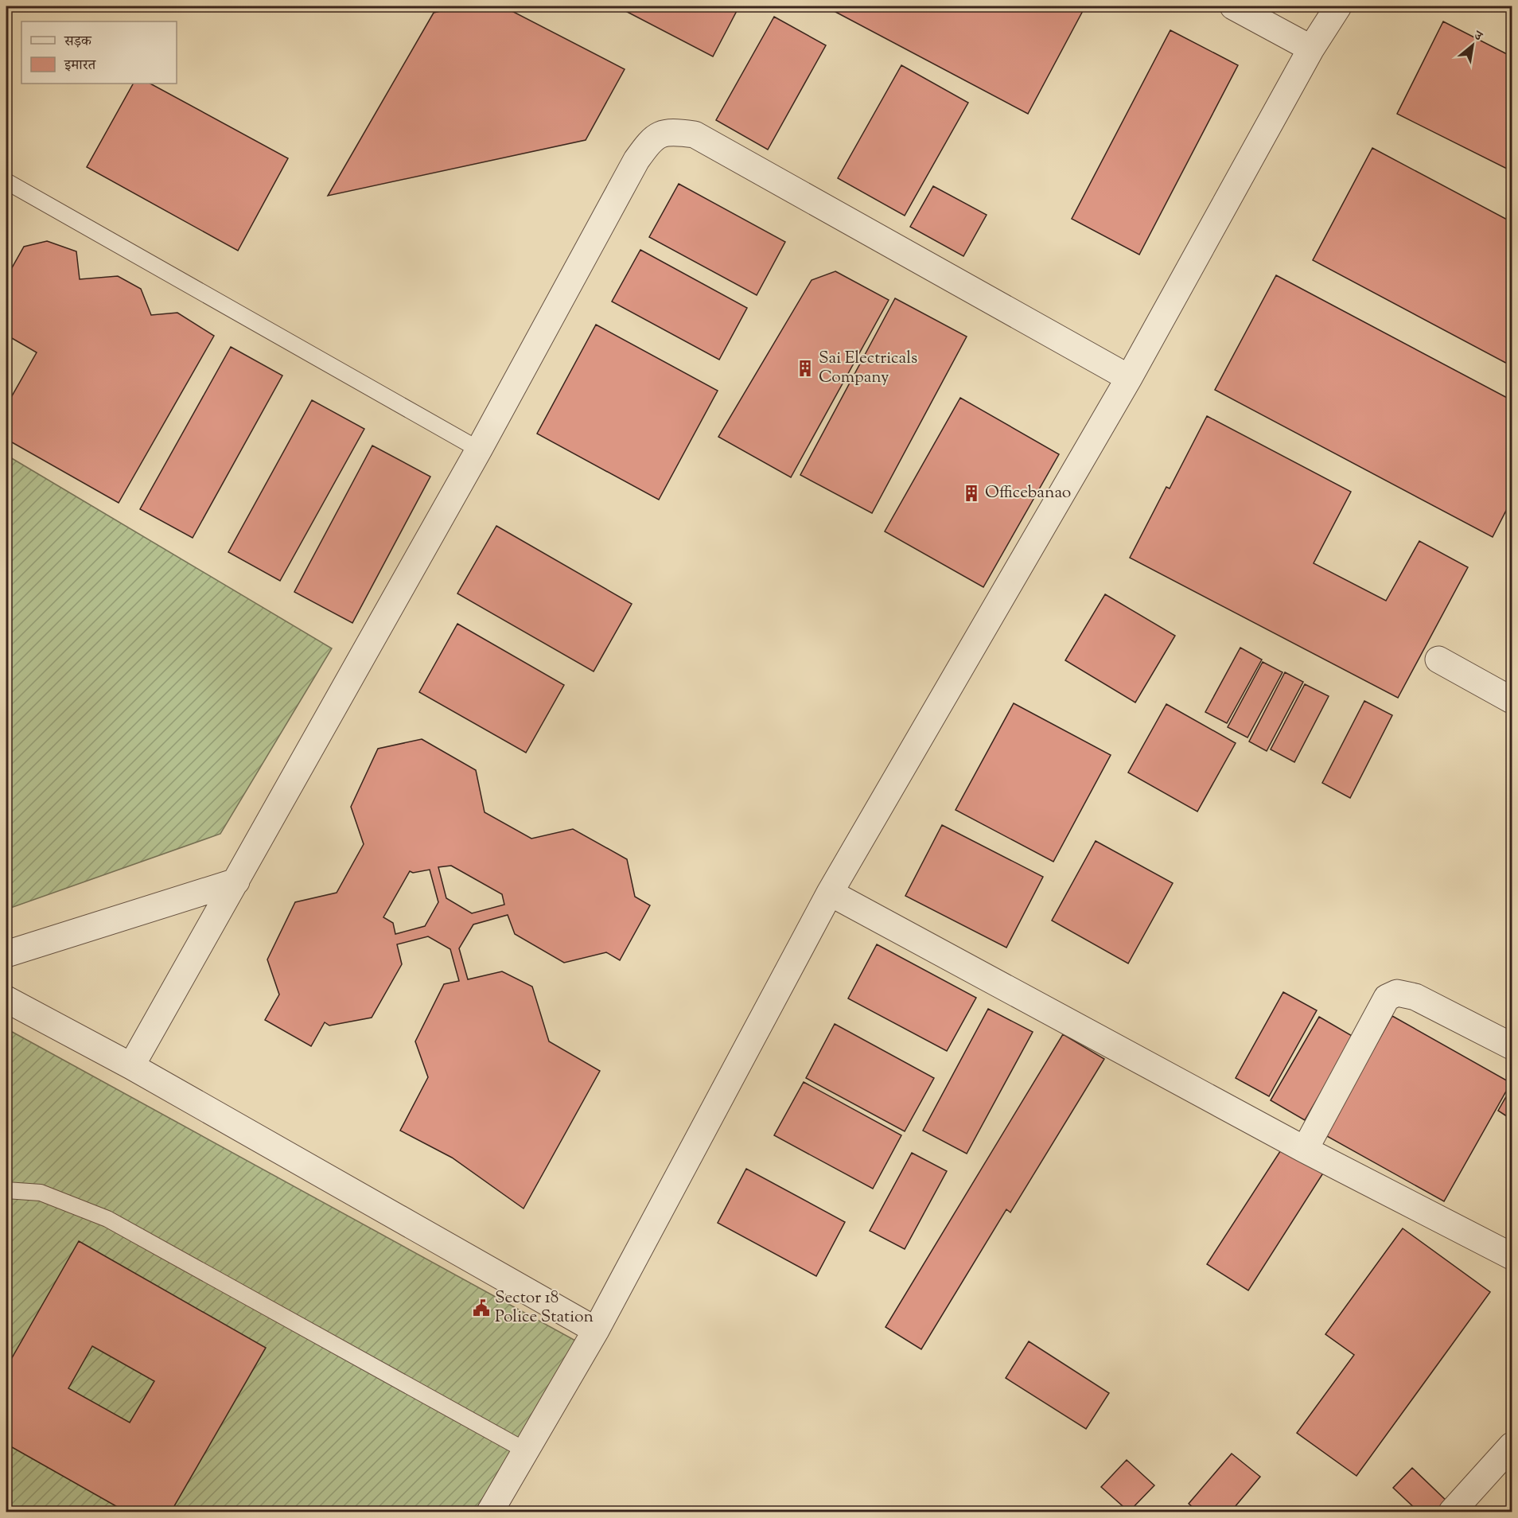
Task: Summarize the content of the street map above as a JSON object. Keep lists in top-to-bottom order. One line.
{"places":{"building":["Sai Electricals Company","Officebanao"],"public building":["Sector 18 Police Station"]},"legend":["सड़क","इमारत"],"north":"top right"}
